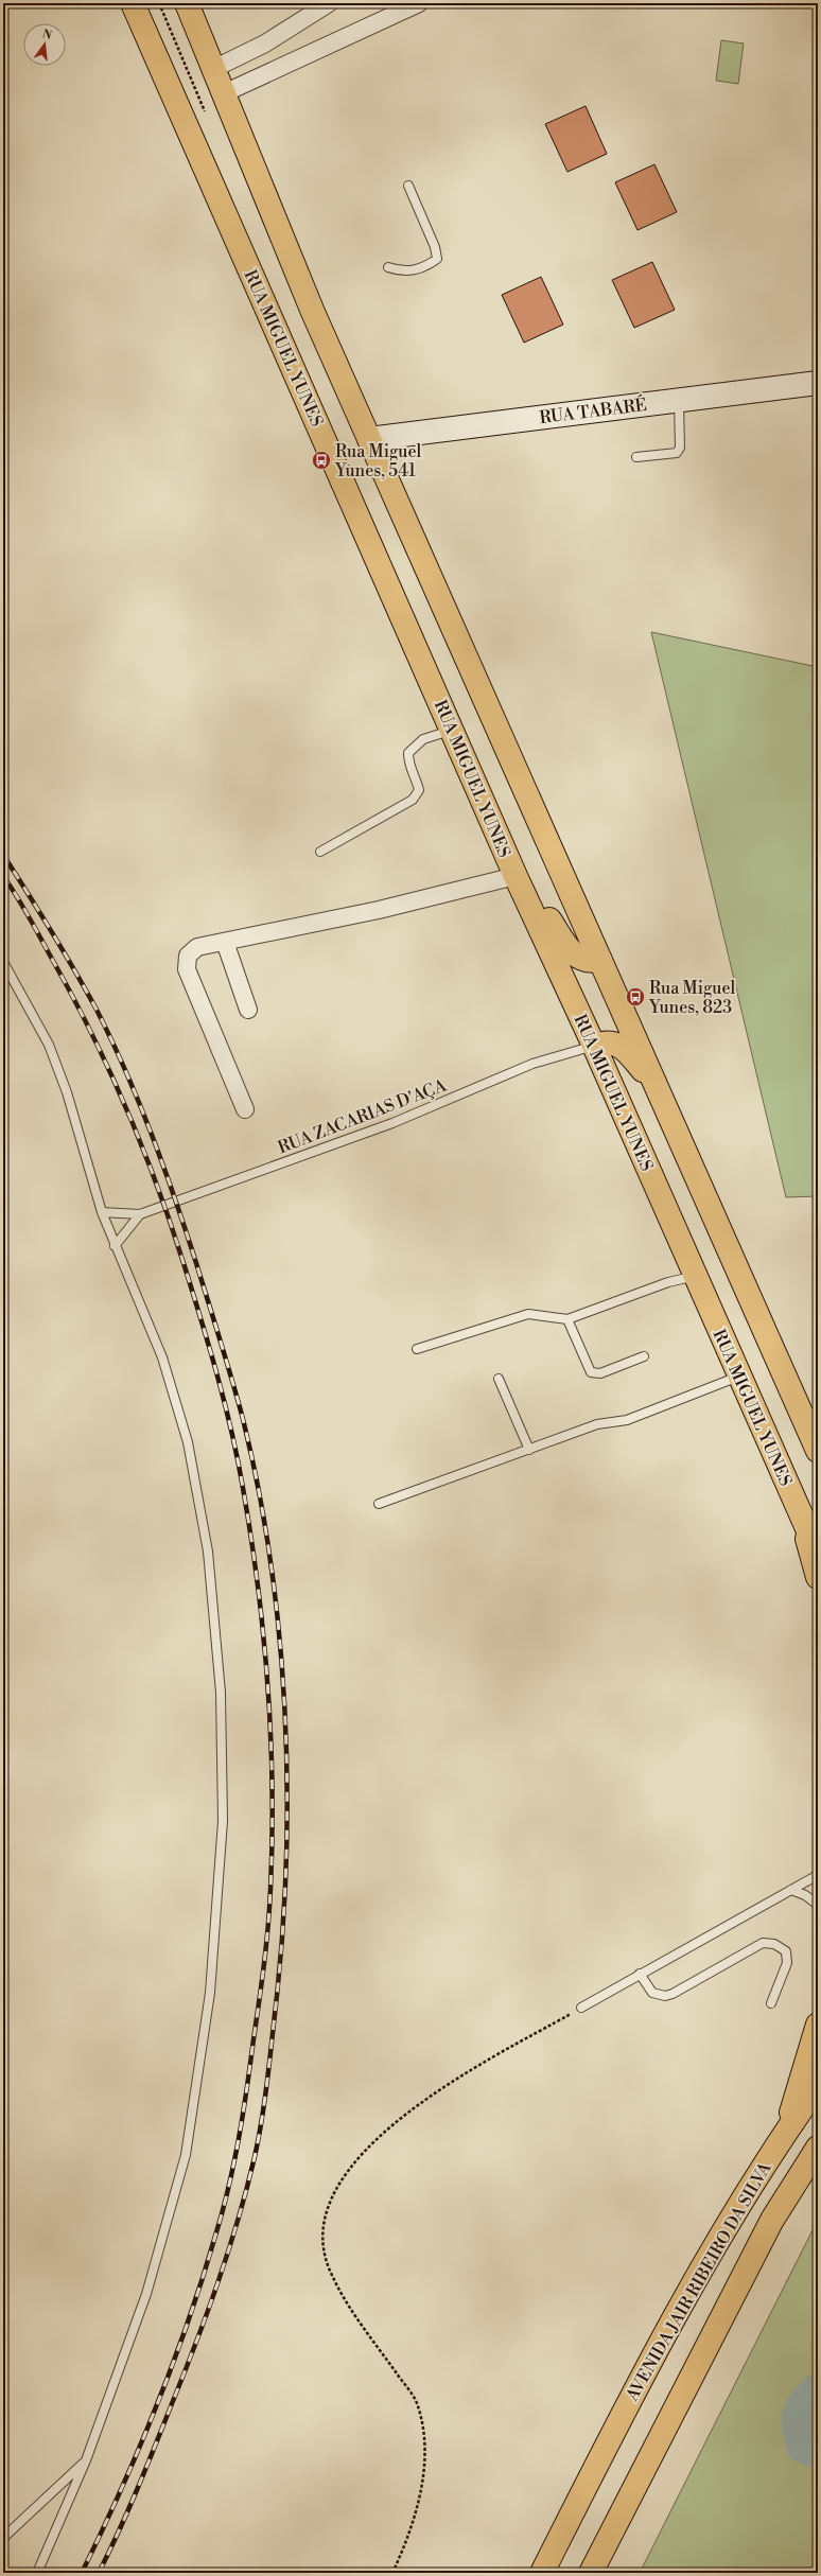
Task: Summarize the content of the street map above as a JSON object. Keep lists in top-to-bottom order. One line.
{"streets":{"main road":["RUA MIGUEL YUNES","AVENIDA JAIR RIBEIRO DA SILVA"],"street":["RUA TABARÉ"],"lane":["RUA ZACARIAS D'AÇA"]},"crossings":[["RUA MIGUEL YUNES","RUA ZACARIAS D'AÇA"]],"places":{"bus stop":["Rua Miguel Yunes, 541","Rua Miguel Yunes, 823"]},"north":"top"}
